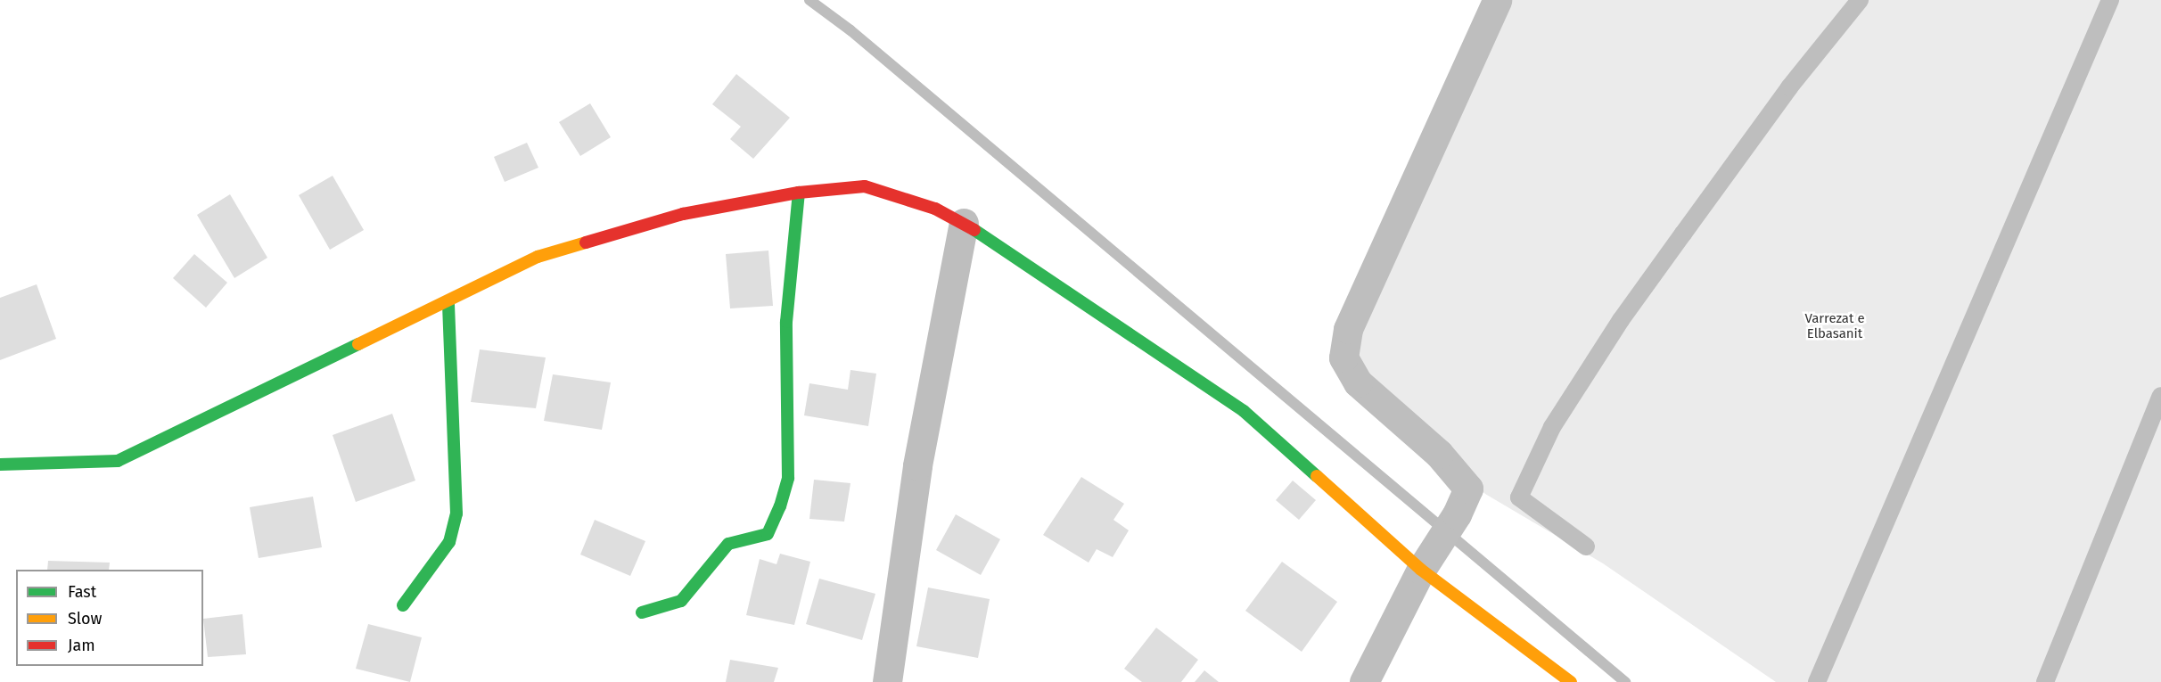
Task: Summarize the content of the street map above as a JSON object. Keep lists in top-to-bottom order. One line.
{"parks":["Varrezat e Elbasanit"],"legend":["Fast","Slow","Jam"]}
